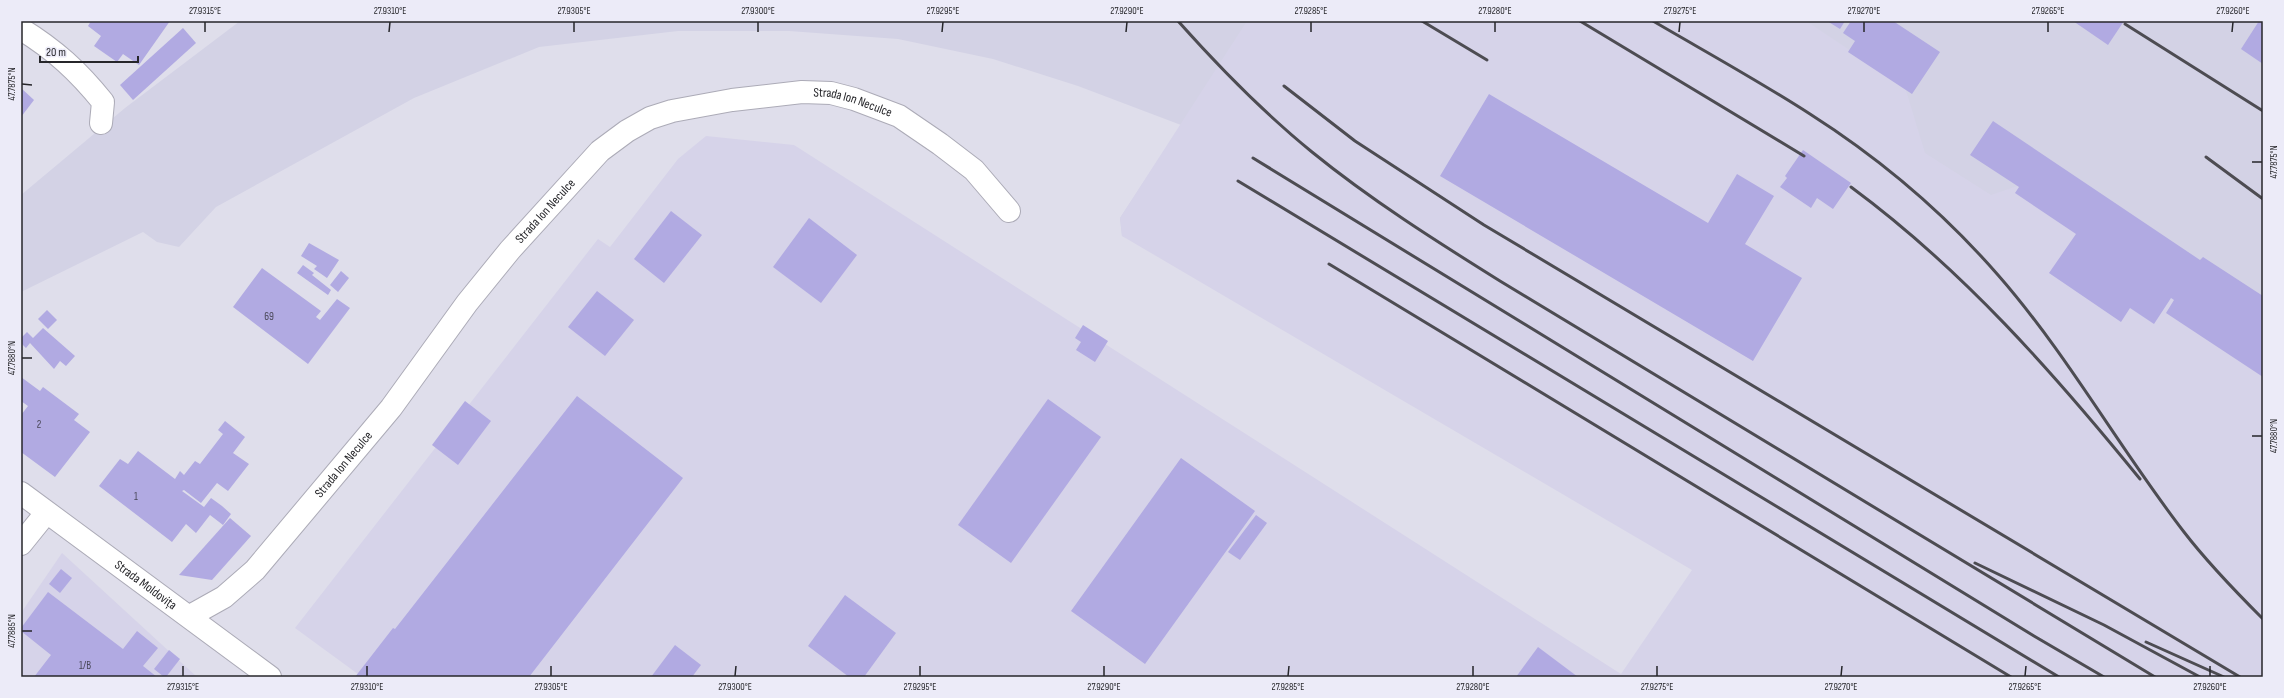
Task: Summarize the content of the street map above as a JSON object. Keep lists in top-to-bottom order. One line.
{"streets":{"street":["Strada Ion Neculce","Strada Moldovița"]},"crossings":[["Strada Ion Neculce","Strada Moldovița"]],"house_numbers":["69","2","1","1/B"],"scale_bar":"20 m","coordinates":["27.9315°E","27.9310°E","27.9305°E","27.9300°E","27.9295°E","27.9290°E","27.9285°E","27.9280°E","27.9275°E","27.9270°E","27.9265°E","27.9260°E","47.7875°N","47.7880°N","47.7885°N"]}
